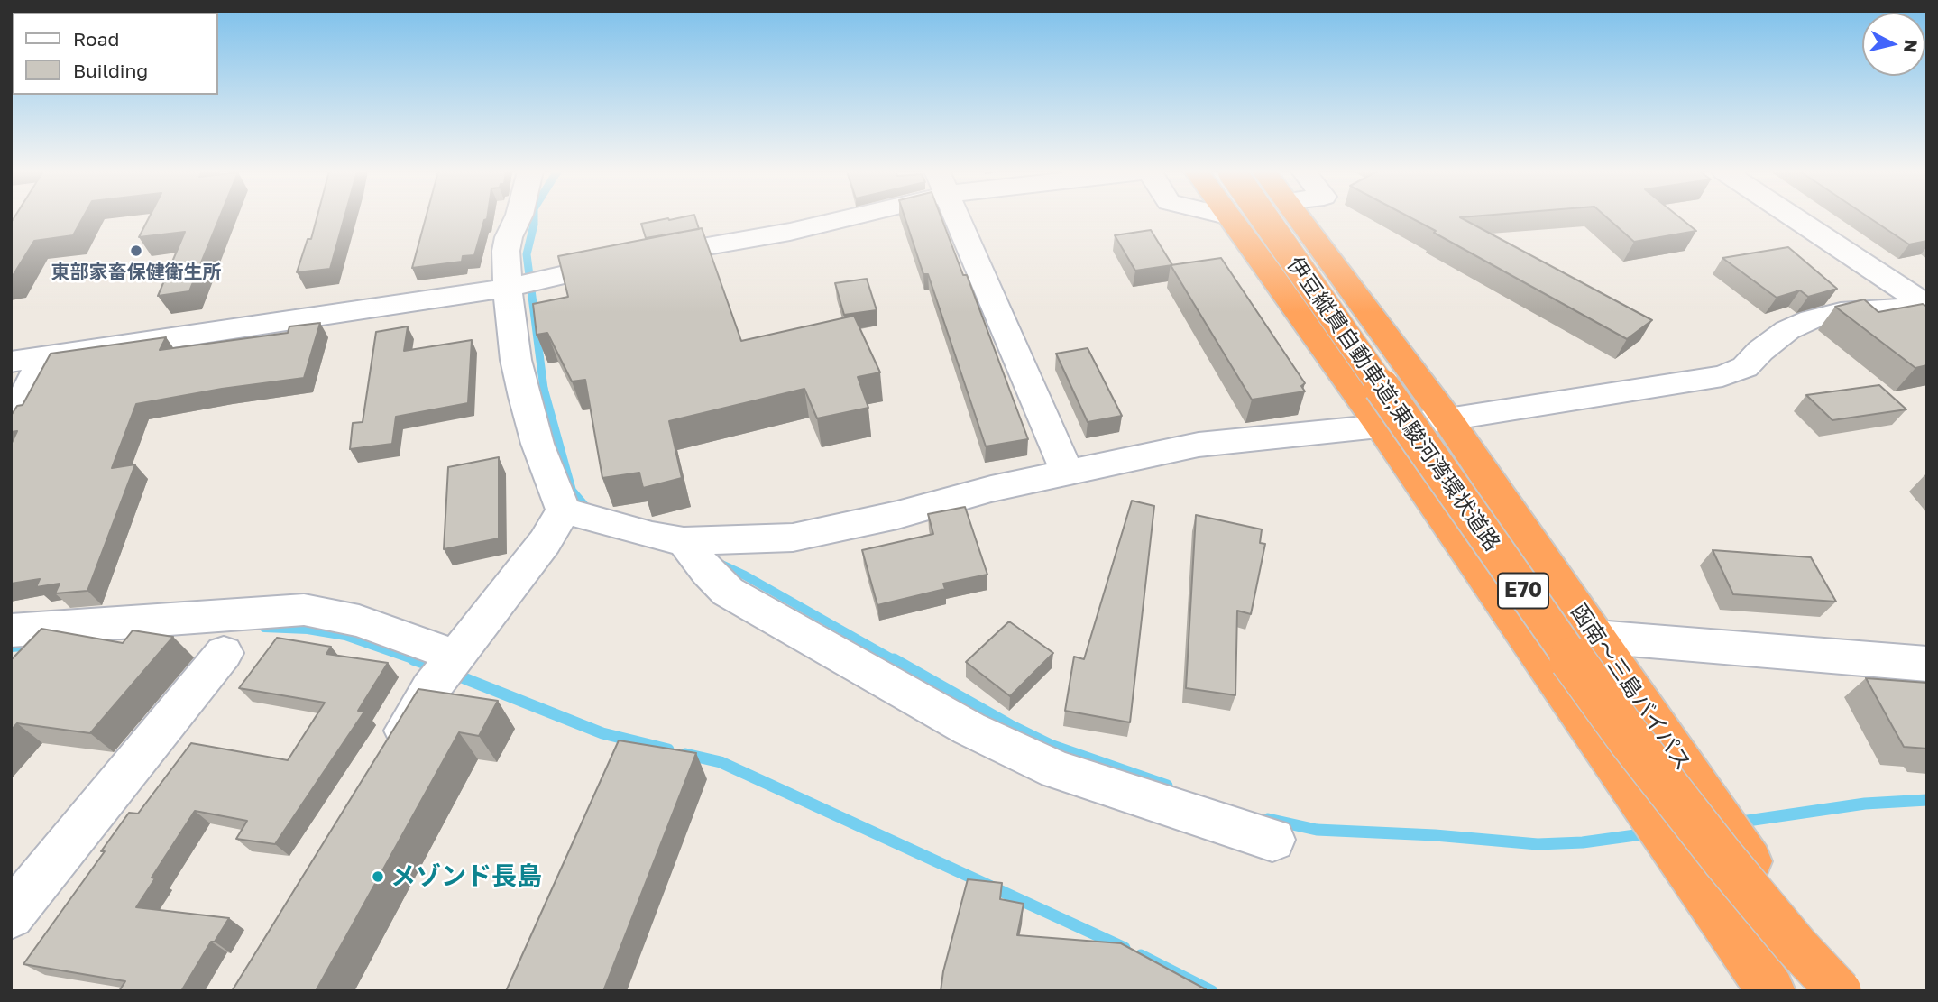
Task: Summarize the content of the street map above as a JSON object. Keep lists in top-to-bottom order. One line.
{"streets":{"highway":["伊豆縦貫自動車道;東駿河湾環状道路","E70","函南～三島バイパス"]},"crossings":[["伊豆縦貫自動車道;東駿河湾環状道路","函南～三島バイパス"]],"places":["東部家畜保健衛生所","メゾンド長島"],"legend":["Road","Building"],"north":"right"}
